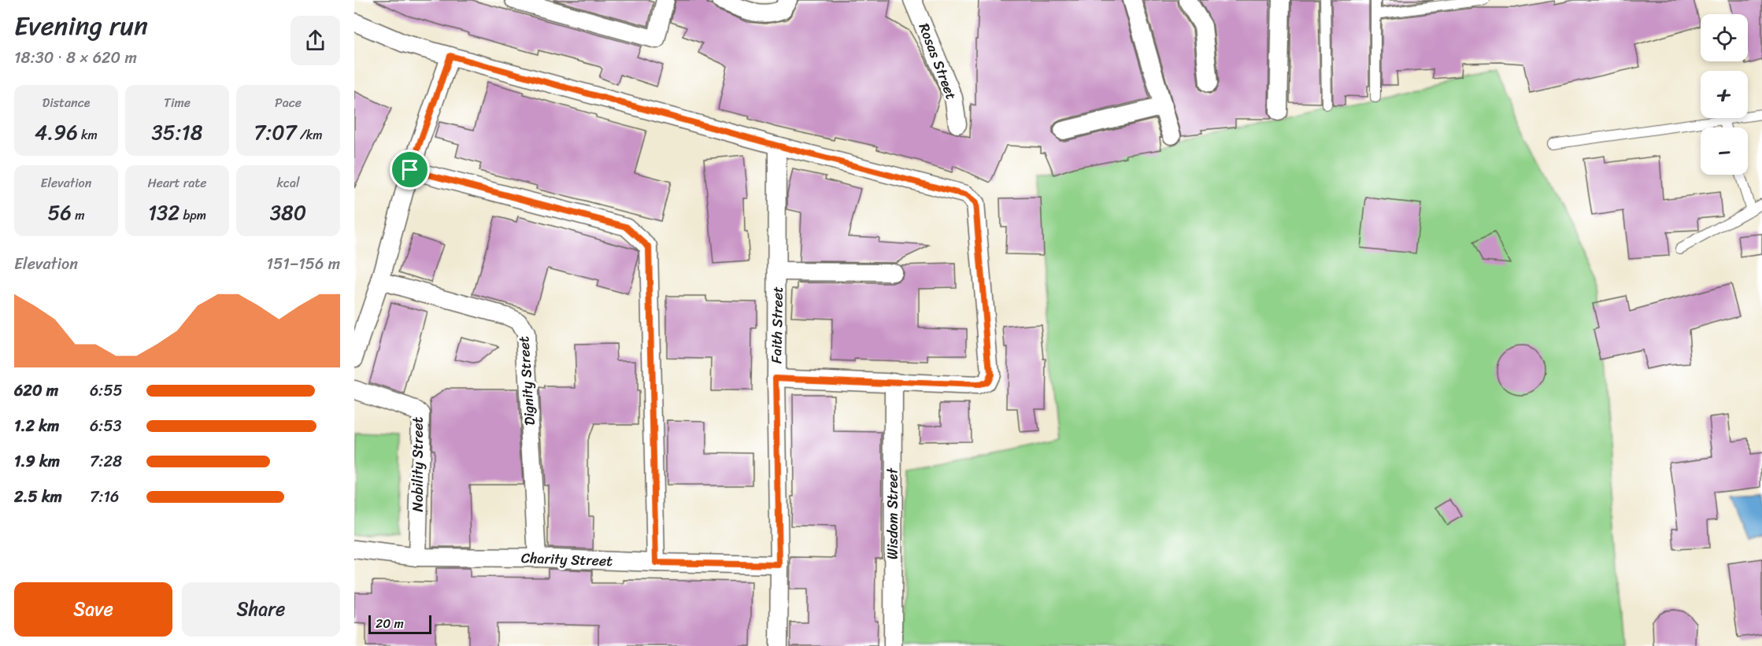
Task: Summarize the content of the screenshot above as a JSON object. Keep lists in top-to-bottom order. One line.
{"streets":{"street":["Rosas Street","Faith Street","Dignity Street","Nobility Street","Wisdom Street","Charity Street"]},"crossings":[["Faith Street","Charity Street"],["Dignity Street","Charity Street"],["Nobility Street","Charity Street"]],"scale_bar":"20 m","page":{"heading":["Evening run","18:30 · 8 × 620 m"],"map_buttons":["+","−"],"stats":[["Distance","4.96 km"],["Time","35:18"],["Pace","7:07 /km"],["Elevation","56 m"],["Heart rate","132 bpm"],["kcal","380"]],"chart":["Elevation","151–156 m"],"list":[{"name":"620 m","note":"6:55"},{"name":"1.2 km","note":"6:53"},{"name":"1.9 km","note":"7:28"},{"name":"2.5 km","note":"7:16"}],"buttons":["Save","Share"],"scale":"20 m"}}
